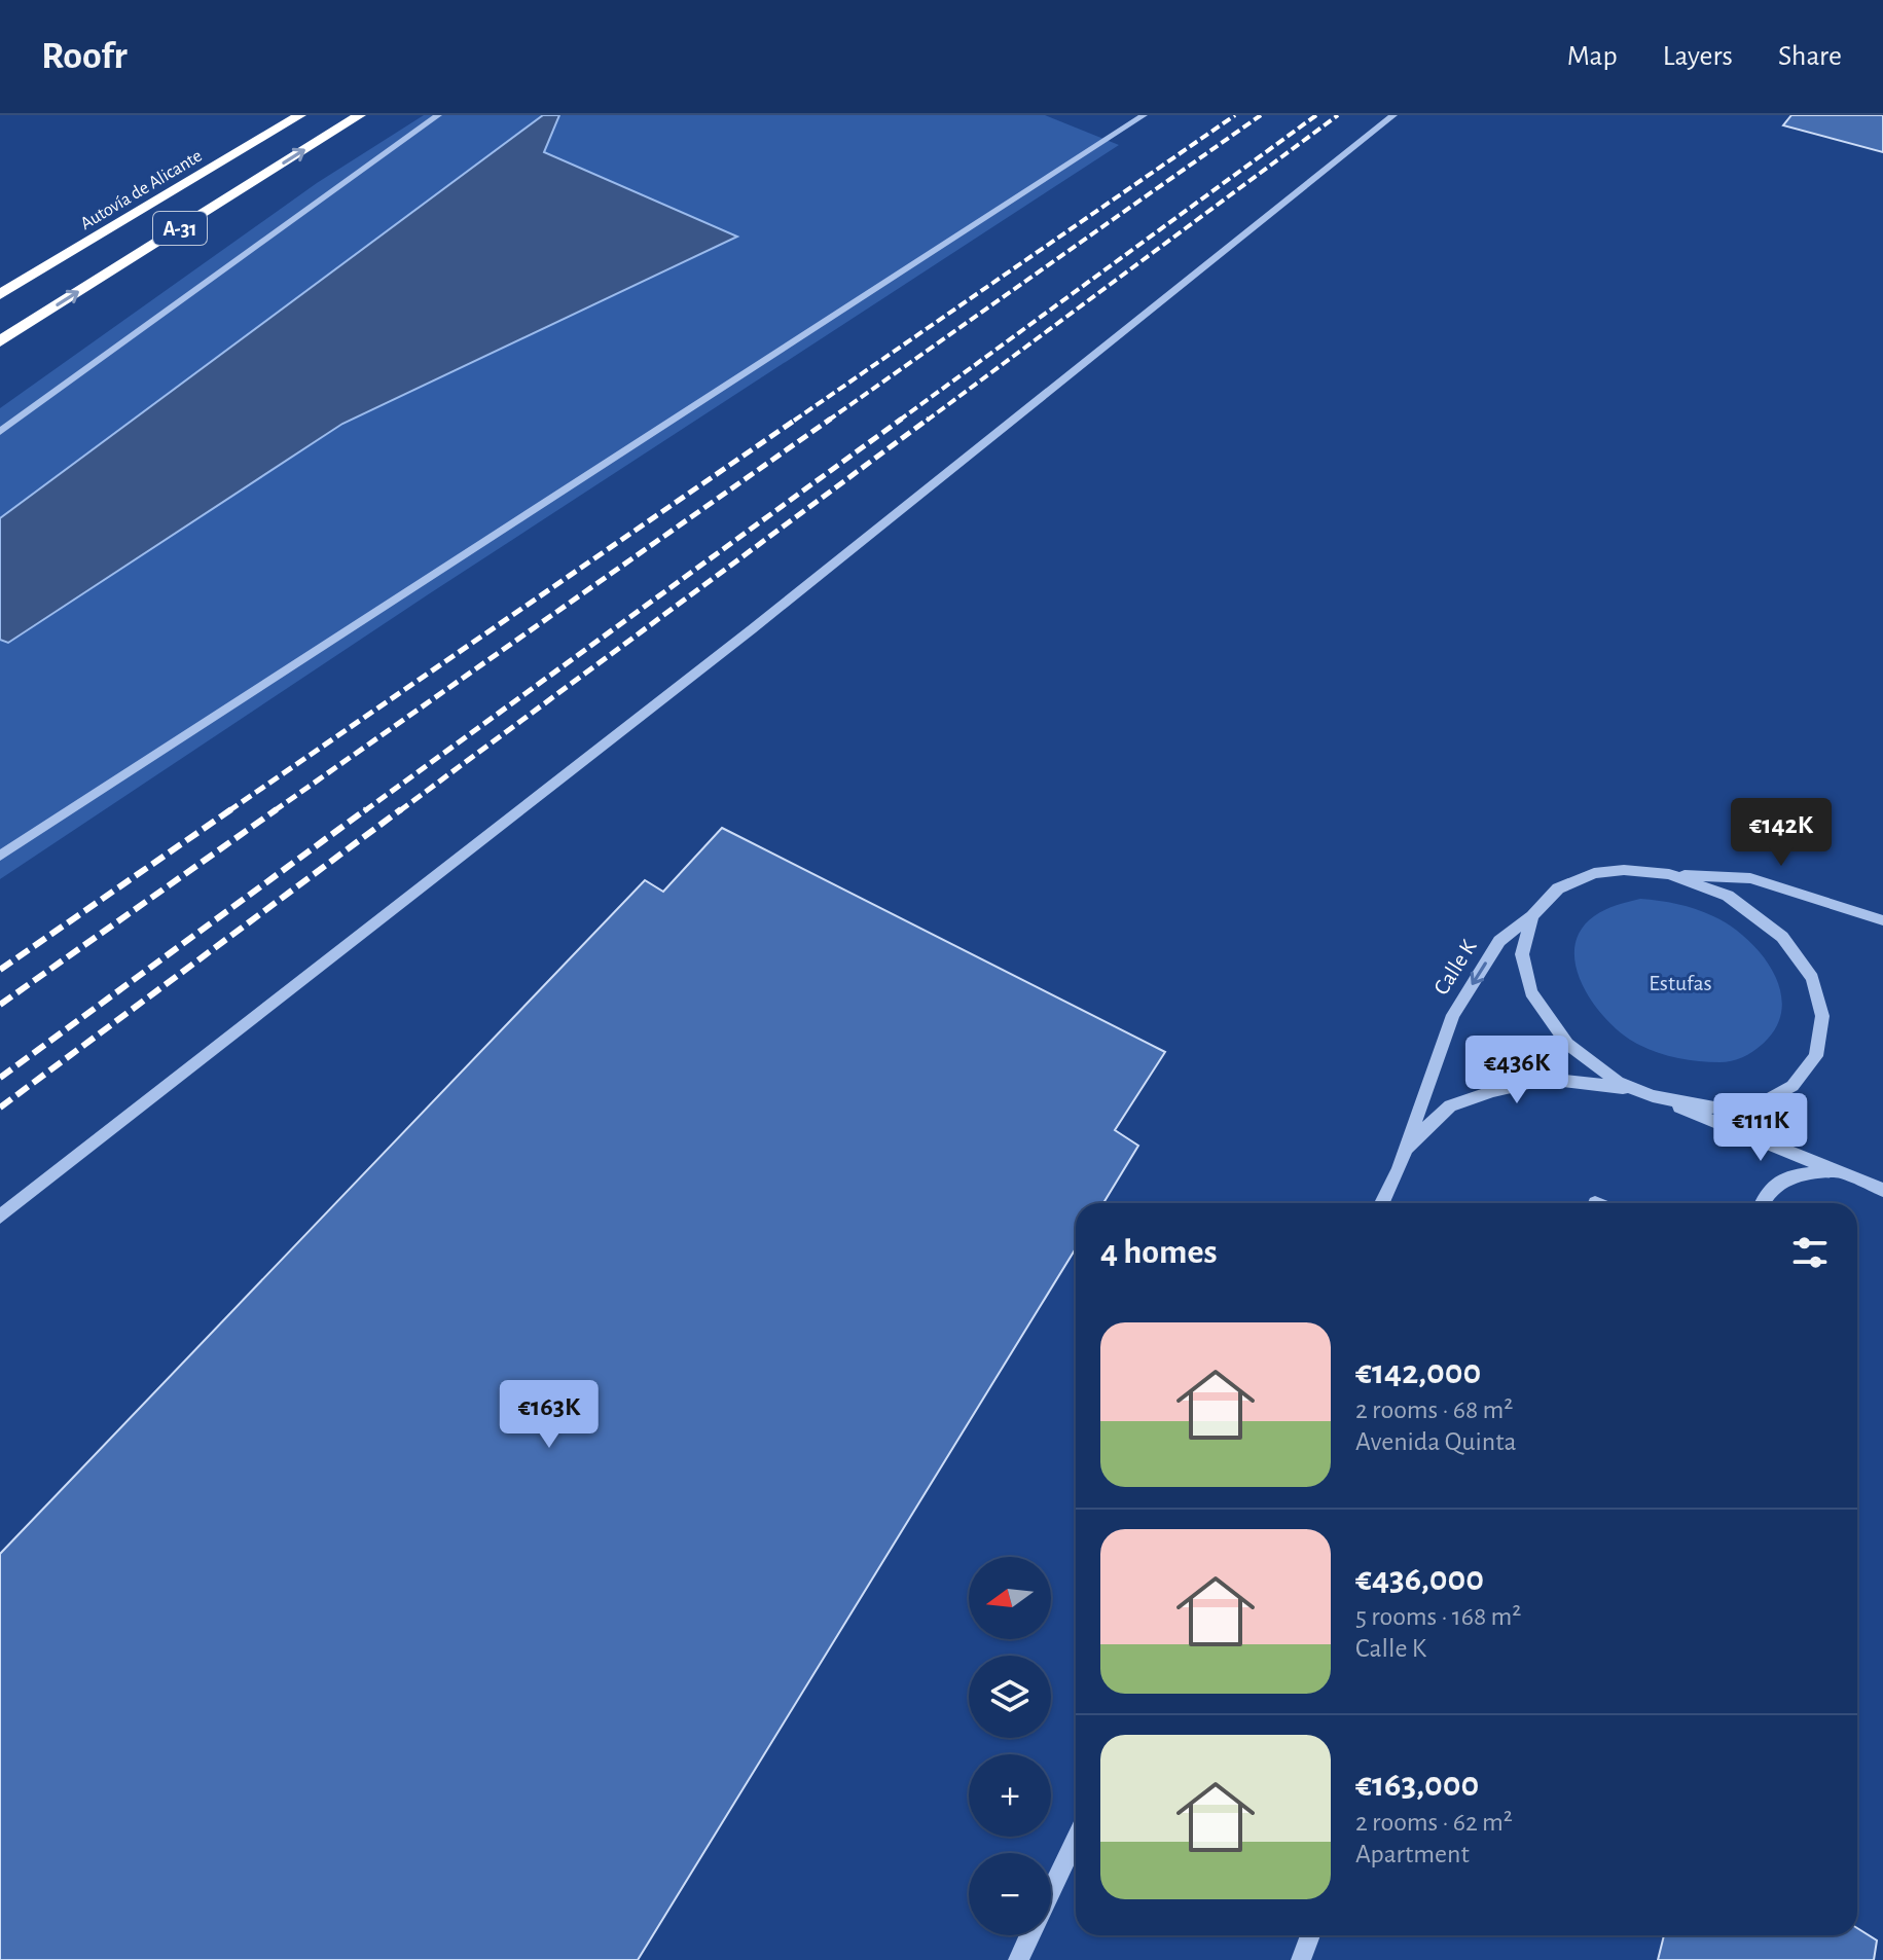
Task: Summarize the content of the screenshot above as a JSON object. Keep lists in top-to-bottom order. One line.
{"streets":{"highway":["Autovía de Alicante","A-31"],"street":["Calle K"]},"one_way":["Calle K"],"parks":["Estufas"],"north":"left","page":{"header":"Roofr","nav":["Map","Layers","Share"],"price":["€142K","€436K","€111K","€163K"],"heading":"4 homes","list":[{"name":"€142,000","note":"2 rooms · 68 m² · Avenida Quinta"},{"name":"€436,000","note":"5 rooms · 168 m² · Calle K"},{"name":"€163,000","note":"2 rooms · 62 m² · Apartment"}],"map_buttons":["+","−"]}}
